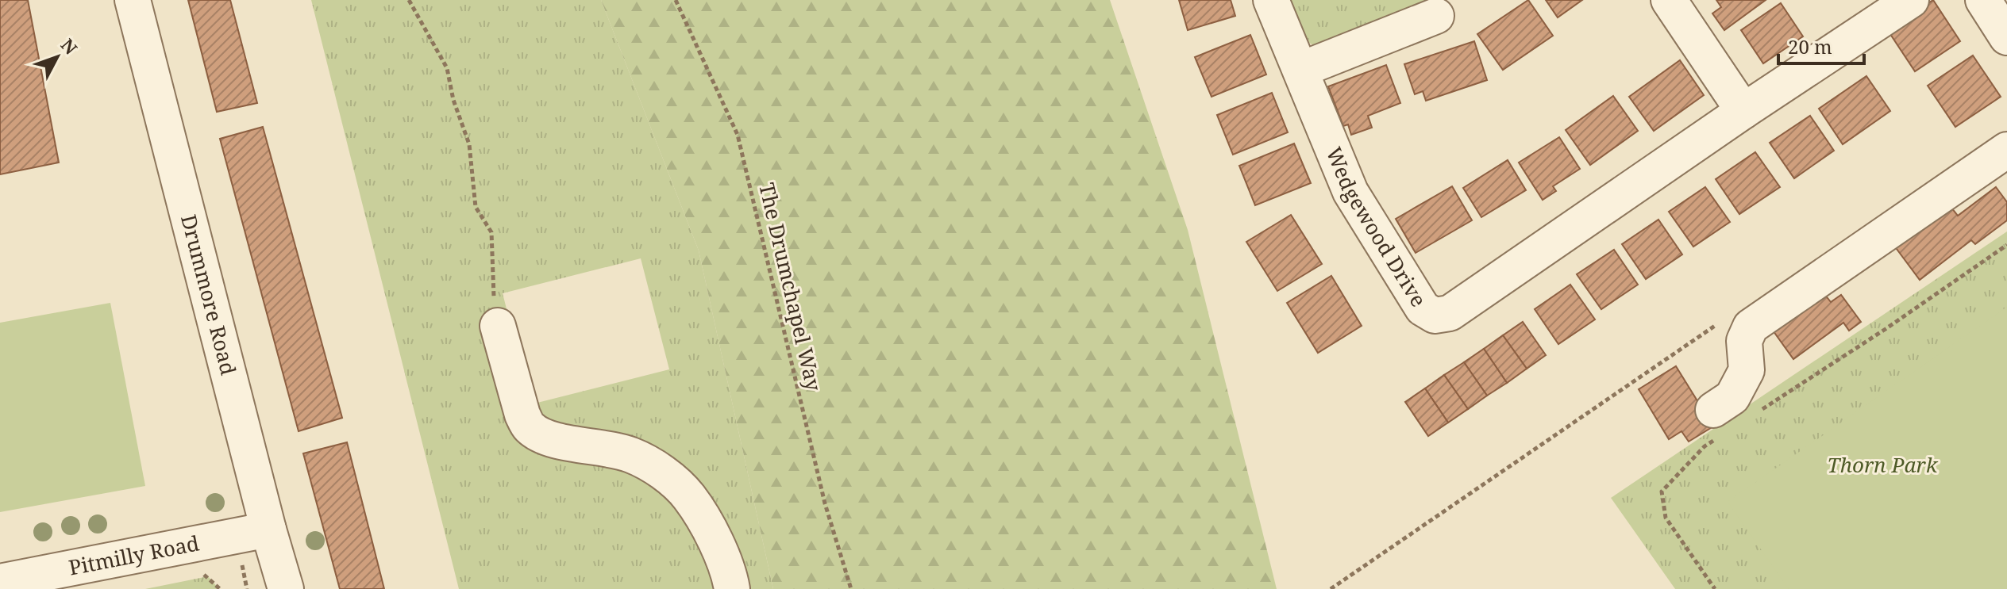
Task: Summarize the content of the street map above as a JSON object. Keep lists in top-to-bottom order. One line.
{"streets":{"street":["Wedgewood Drive","Drummore Road","Pitmilly Road"],"path":["The Drumchapel Way"]},"crossings":[["Drummore Road","Pitmilly Road"]],"parks":["Thorn Park"],"scale_bar":"20 m","north":"top right"}
